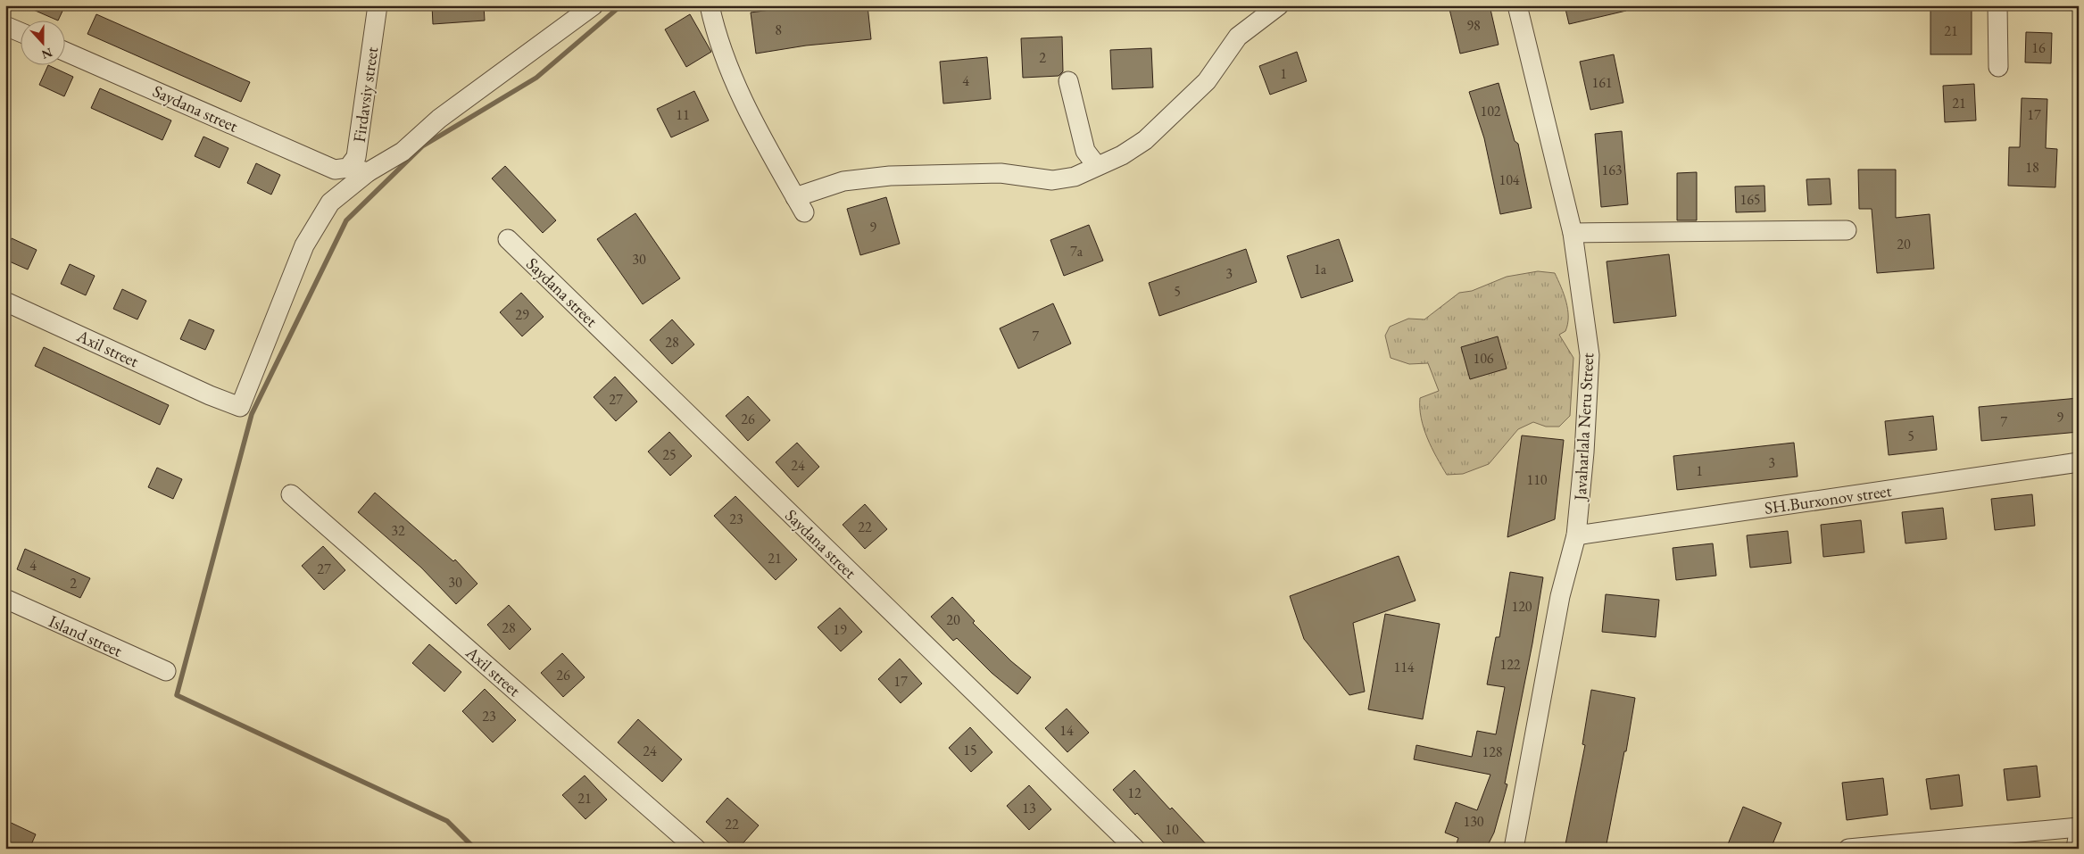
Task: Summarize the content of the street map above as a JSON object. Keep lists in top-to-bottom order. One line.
{"streets":{"street":["Firdavsiy street","Saydana street","Axil street","Javaharlala Neru Street","SH.Burxonov street","Island street"]},"crossings":[["Firdavsiy street","Saydana street"],["Saydana street","Axil street"],["Javaharlala Neru Street","SH.Burxonov street"]],"house_numbers":["98","8","21","16","2","1","4","161","21","102","11","17","18","163","104","165","9","20","7a","30","1a","3","5","29","7","28","106","27","9","26","7","5","25","3","24","1","110","23","22","32","21","4","27","30","2","120","20","28","19","122","114","26","17","23","14","15","24","128","12","21","13","130","22","10"],"north":"bottom"}
